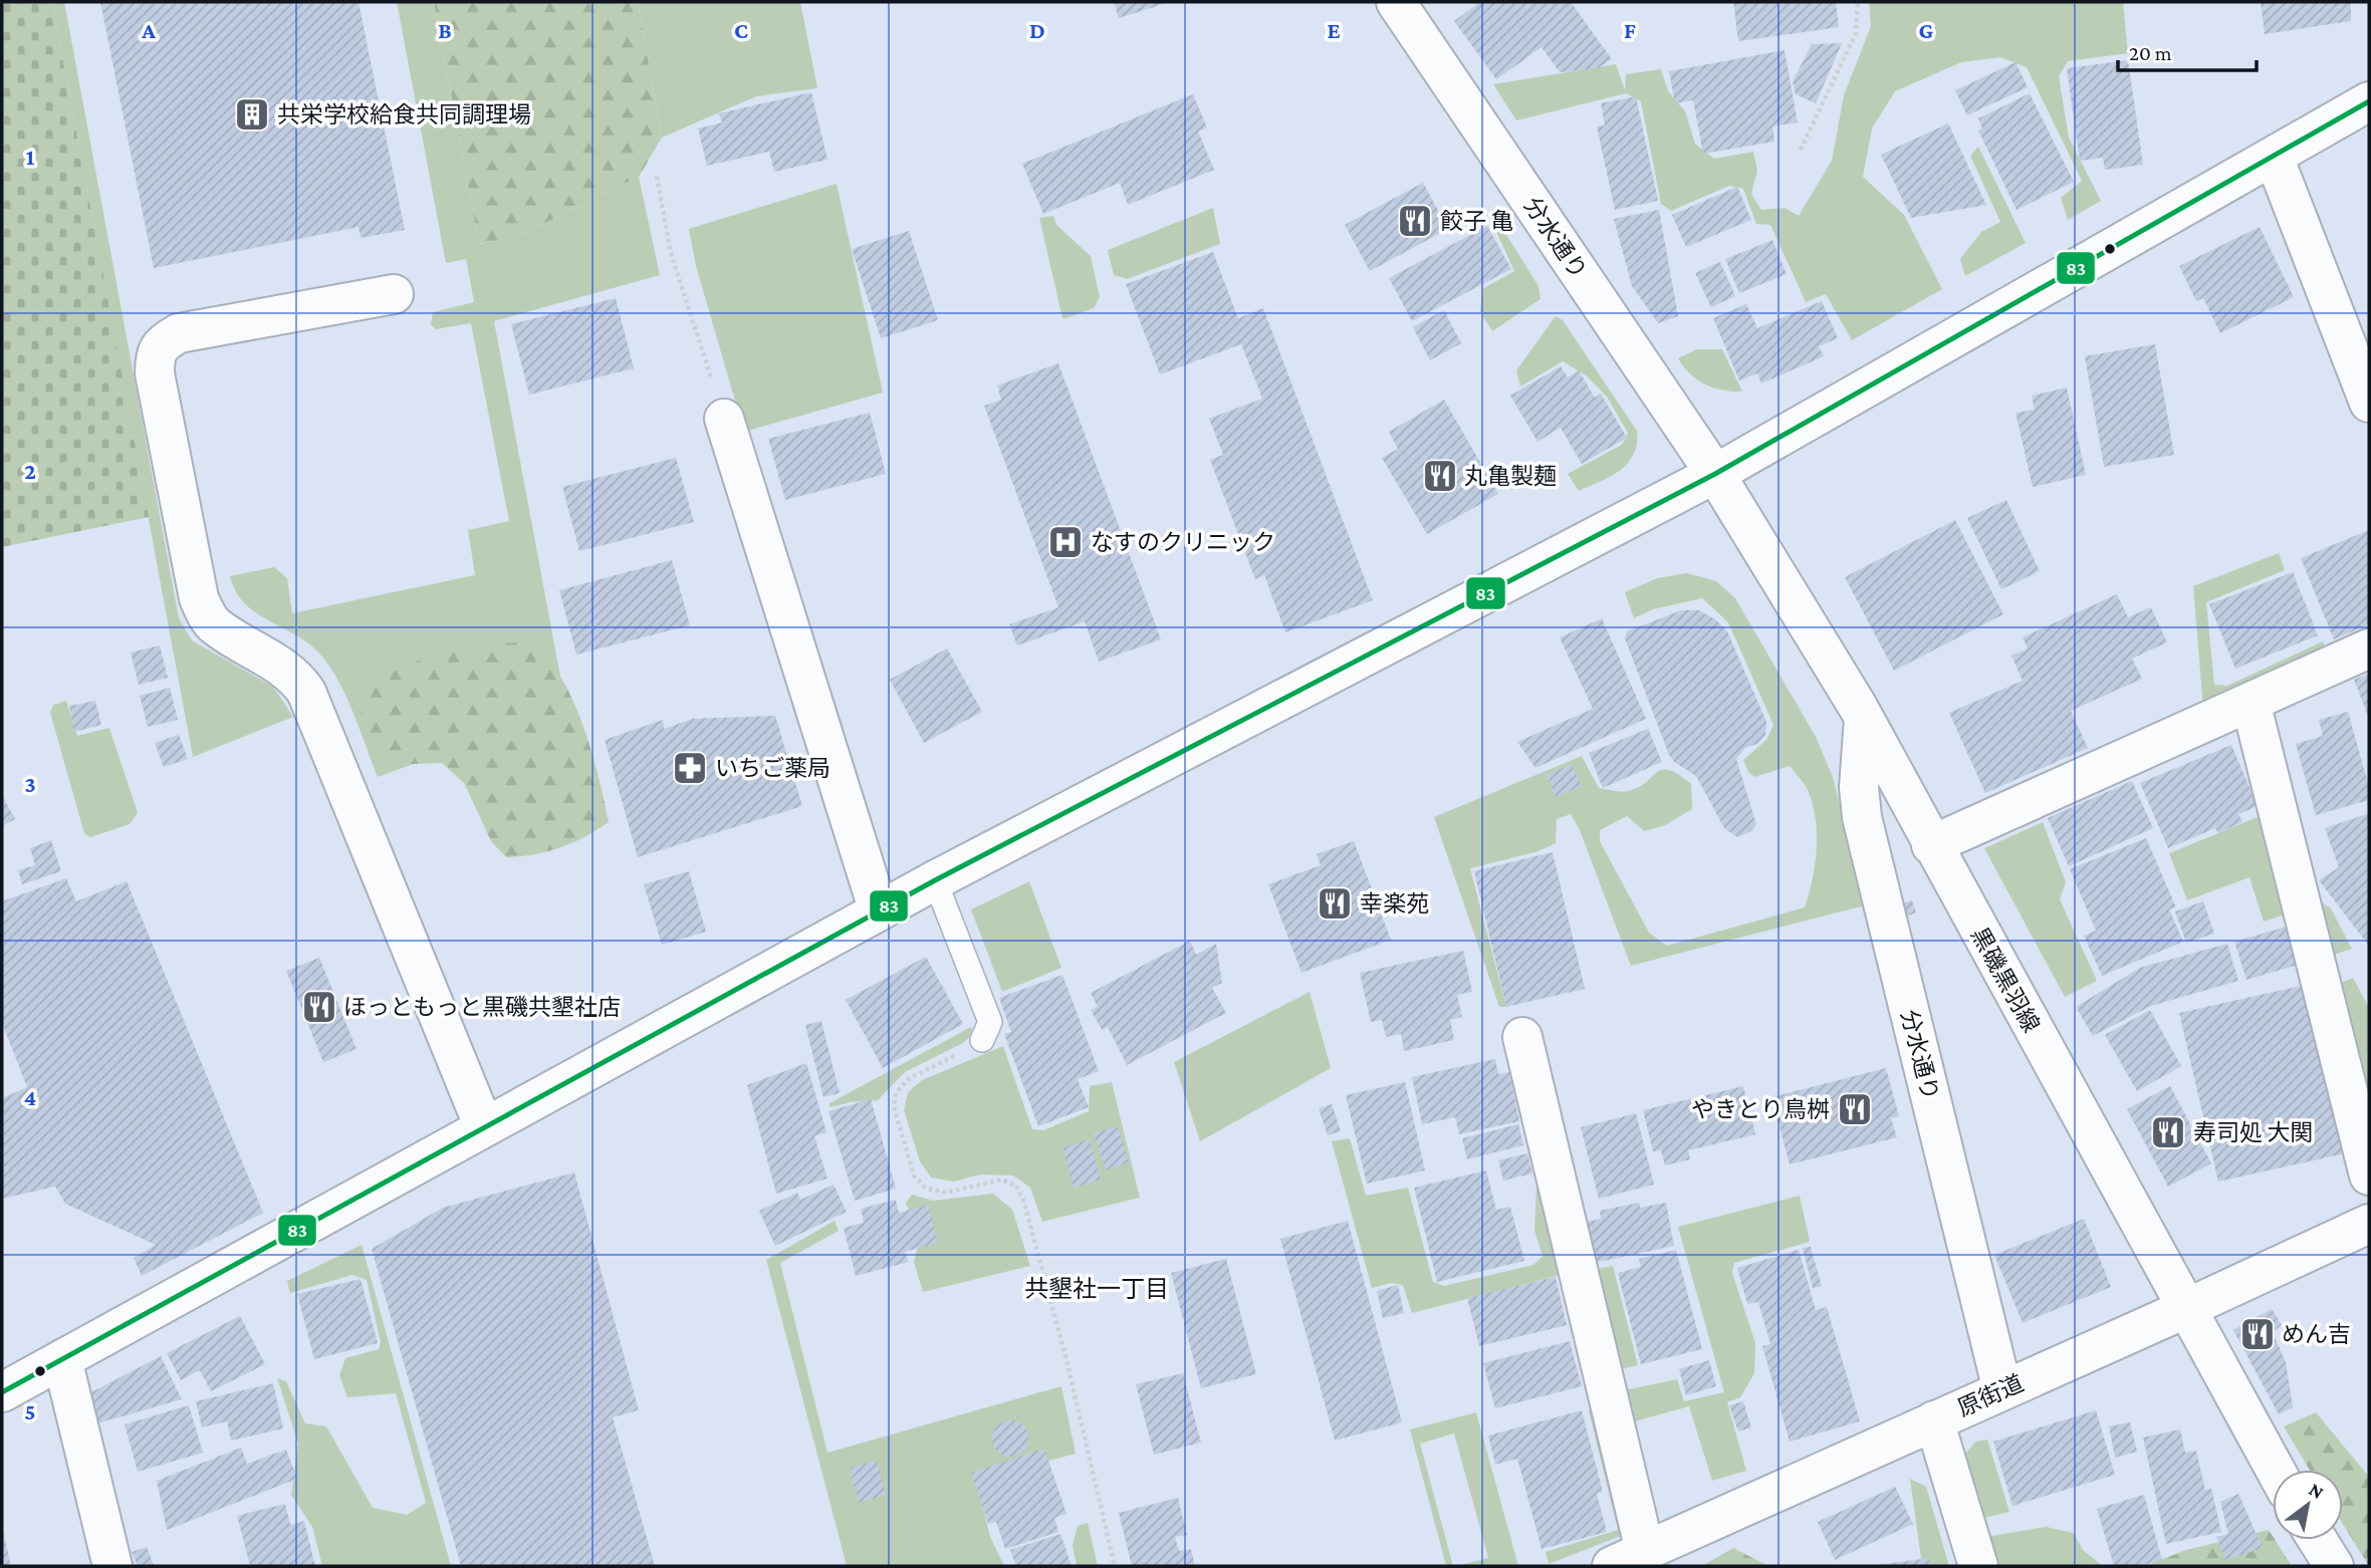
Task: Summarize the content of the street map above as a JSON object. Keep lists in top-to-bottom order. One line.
{"streets":{"street":["分水通り","黒磯黒羽線","原街道"]},"crossings":[["分水通り","黒磯黒羽線"],["分水通り","原街道"],["黒磯黒羽線","原街道"]],"districts":["共墾社一丁目"],"places":{"building":["共栄学校給食共同調理場"],"restaurant":["餃子 亀","丸亀製麺","幸楽苑","ほっともっと黒磯共墾社店","やきとり鳥桝","寿司処 大関","めん吉"],"hospital":["なすのクリニック"],"pharmacy":["いちご薬局"]},"lines":["transit line 83"],"scale_bar":"20 m","north":"top right","grid":{"columns":["A","B","C","D","E","F","G"],"rows":["1","2","3","4","5"]}}
